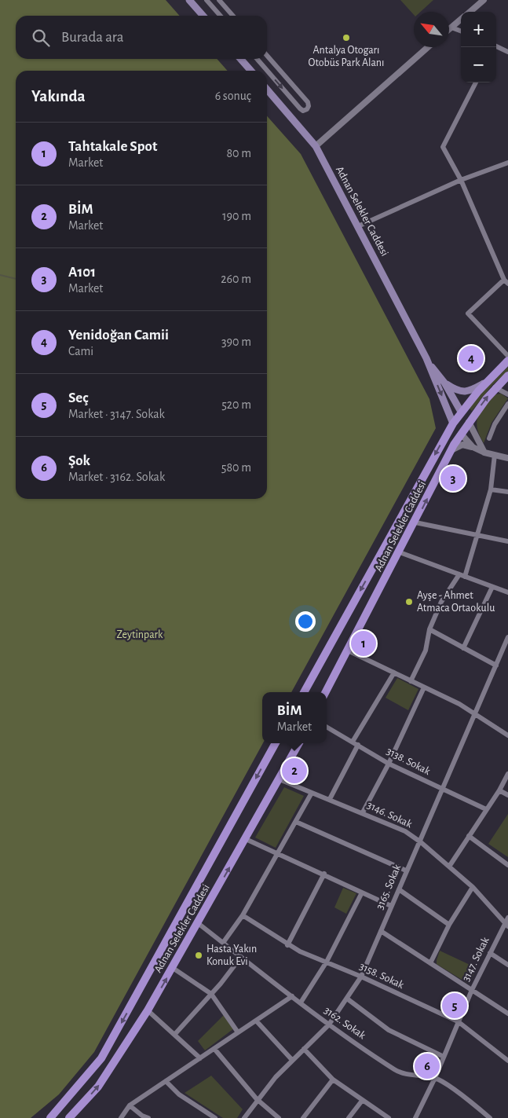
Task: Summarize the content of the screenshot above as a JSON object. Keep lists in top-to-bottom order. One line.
{"streets":{"main road":["Adnan Selekler Caddesi"],"street":["3138. Sokak","3146. Sokak","3165. Sokak","3147. Sokak","3158. Sokak","3162. Sokak"]},"crossings":[["Adnan Selekler Caddesi","3146. Sokak"],["Adnan Selekler Caddesi","3162. Sokak"],["3138. Sokak","3165. Sokak"],["3146. Sokak","3165. Sokak"],["3146. Sokak","3147. Sokak"],["3165. Sokak","3158. Sokak"],["3165. Sokak","3162. Sokak"],["3147. Sokak","3158. Sokak"],["3147. Sokak","3162. Sokak"]],"parks":["Zeytinpark"],"places":["Antalya Otogarı Otobüs Park Alanı","Ayşe - Ahmet Atmaca Ortaokulu","Hasta Yakın Konuk Evi"],"north":"top left","page":{"map_buttons":["+","−"],"search":"Burada ara","heading":["Yakında","6 sonuç"],"list":[{"mark":"1","name":"Tahtakale Spot","note":"Market","value":"80 m"},{"mark":"2","name":"BİM","note":"Market","value":"190 m"},{"mark":"3","name":"A101","note":"Market","value":"260 m"},{"mark":"4","name":"Yenidoğan Camii","note":"Cami","value":"390 m"},{"mark":"5","name":"Seç","note":"Market · 3147. Sokak","value":"520 m"},{"mark":"6","name":"Şok","note":"Market · 3162. Sokak","value":"580 m"}],"pins":["4","3","1","2","5","6"],"popup":["BİM","Market"]}}
